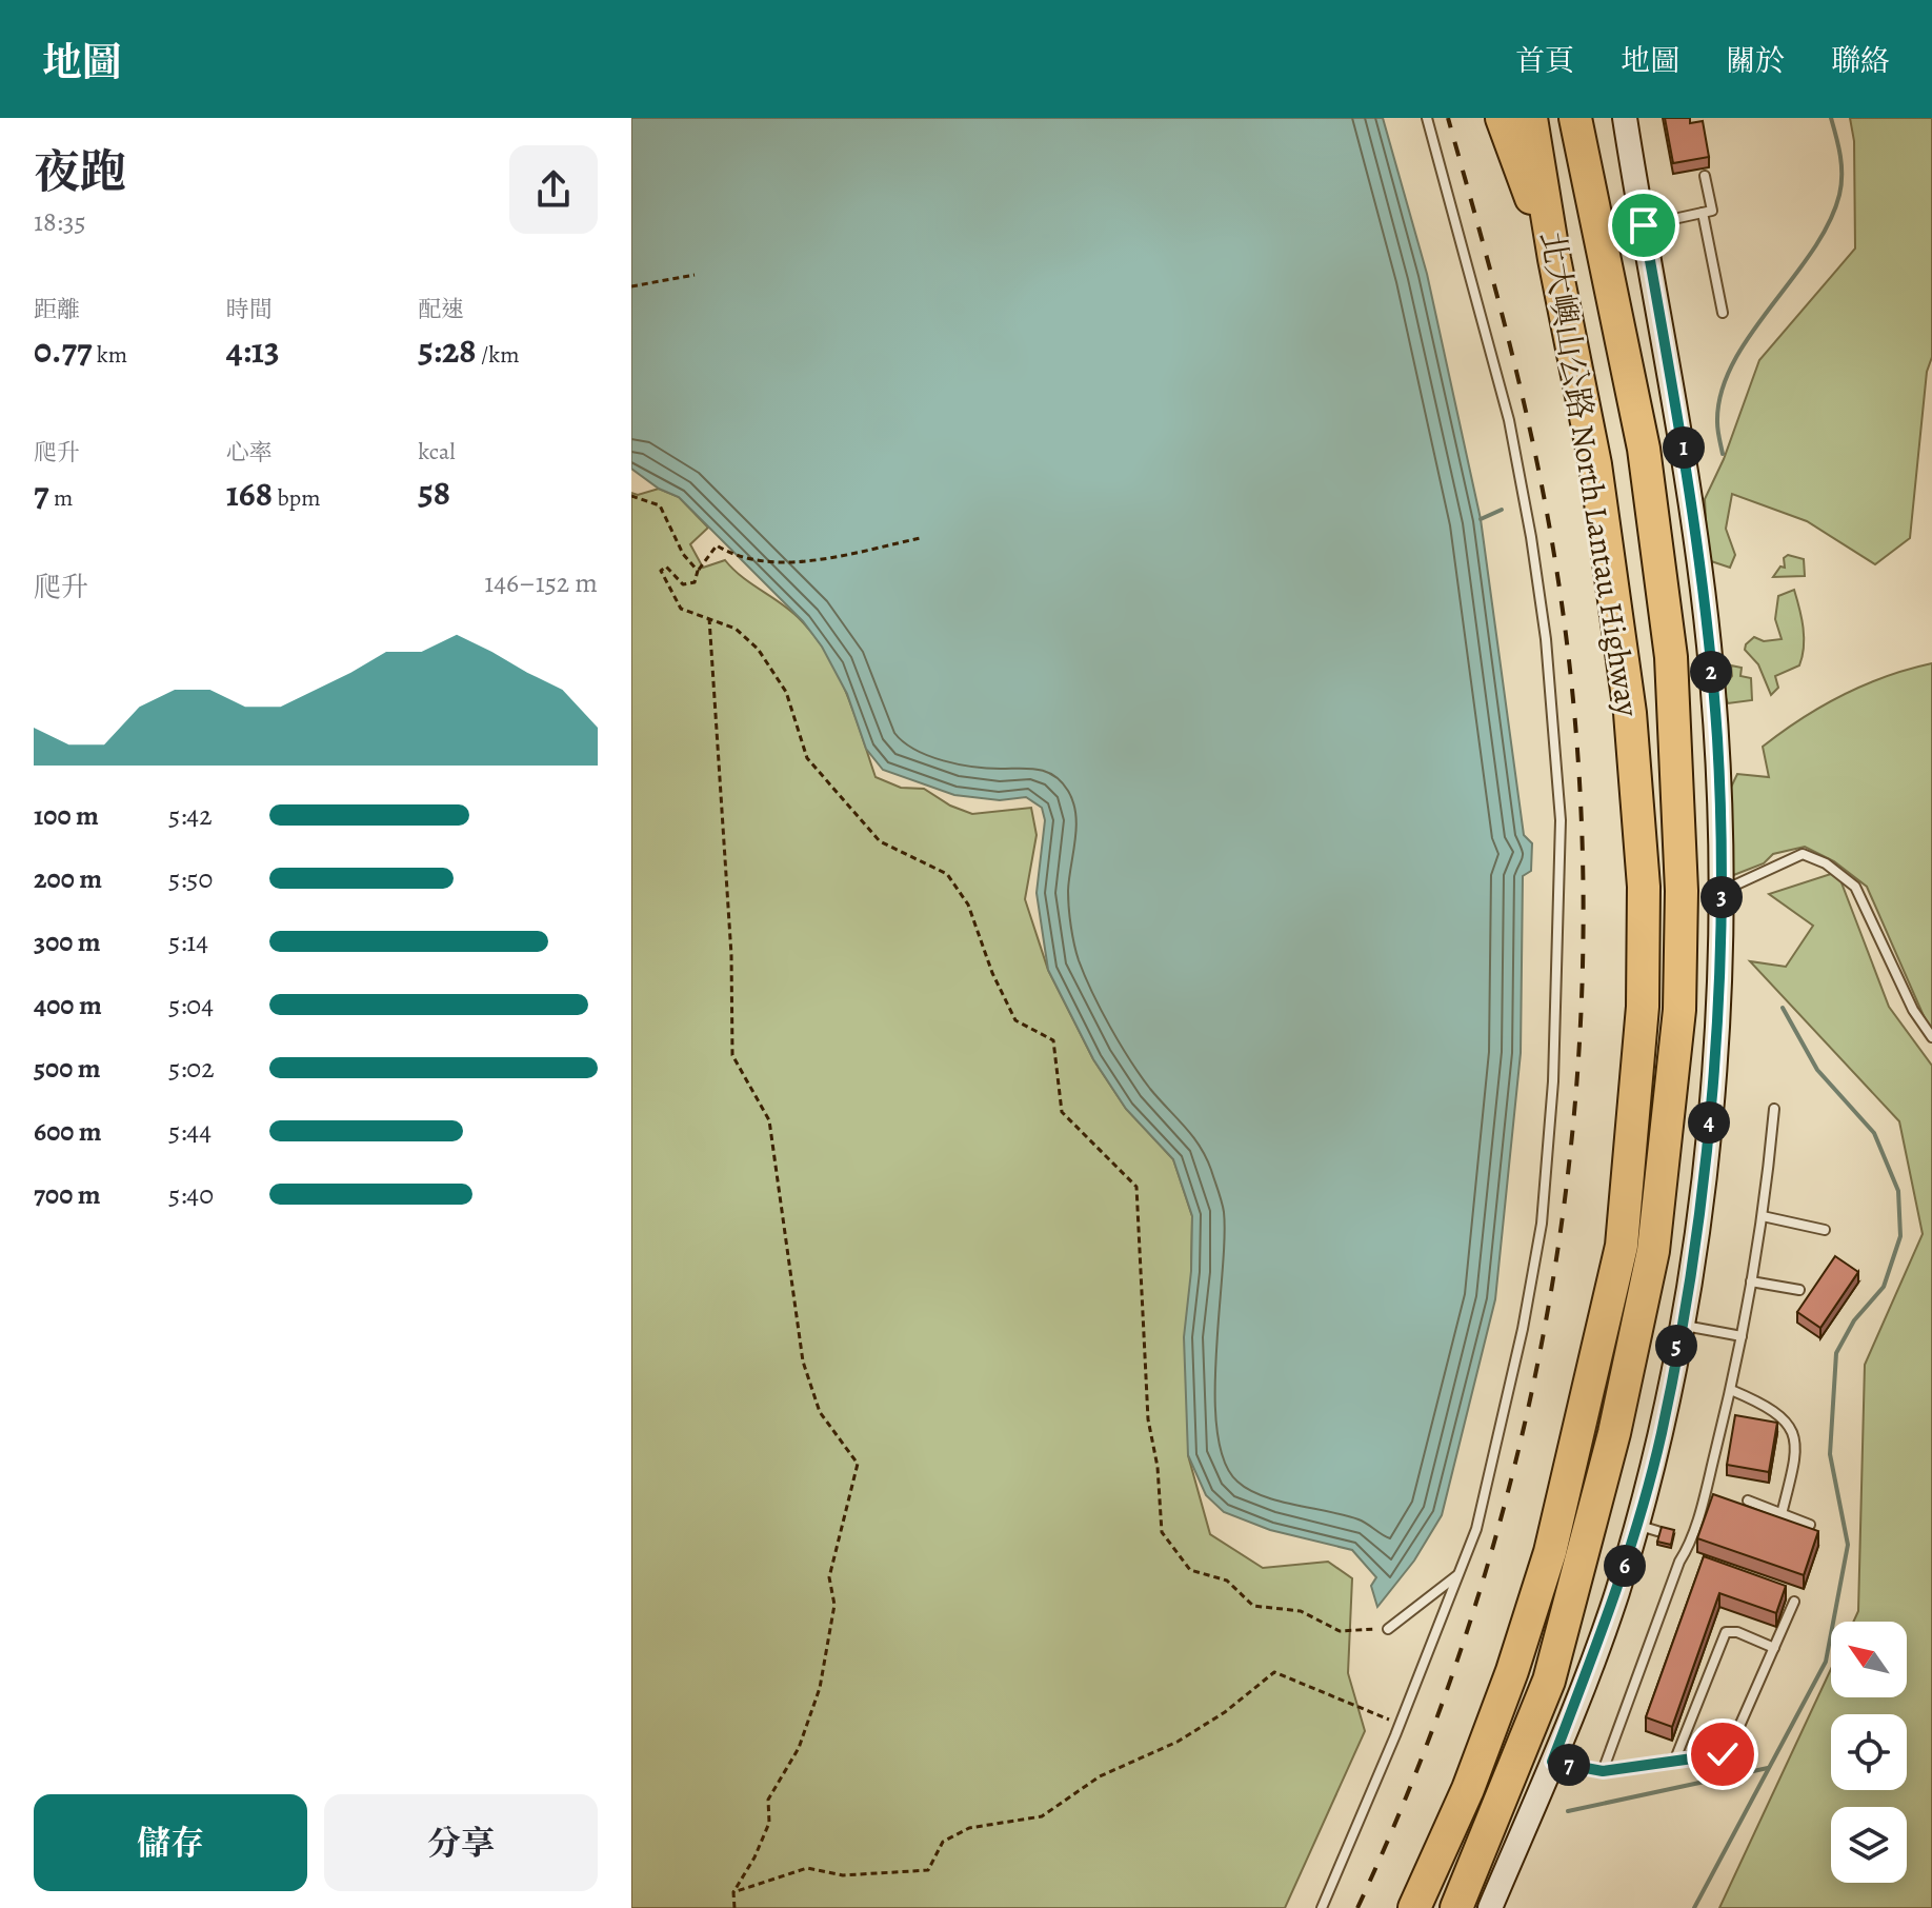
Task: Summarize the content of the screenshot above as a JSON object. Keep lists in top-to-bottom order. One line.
{"streets":{"highway":["北大嶼山公路 North Lantau Highway"]},"north":"top left","page":{"header":"地圖","nav":["首頁","地圖","關於","聯絡"],"heading":["夜跑","18:35"],"stats":[["距離","0.77 km"],["時間","4:13"],["配速","5:28 /km"],["爬升","7 m"],["心率","168 bpm"],["kcal","58"]],"pins":["1","2","3","4","5","6","7"],"chart":["爬升","146–152 m"],"list":[{"name":"100 m","note":"5:42"},{"name":"200 m","note":"5:50"},{"name":"300 m","note":"5:14"},{"name":"400 m","note":"5:04"},{"name":"500 m","note":"5:02"},{"name":"600 m","note":"5:44"},{"name":"700 m","note":"5:40"}],"buttons":["儲存","分享"]}}
